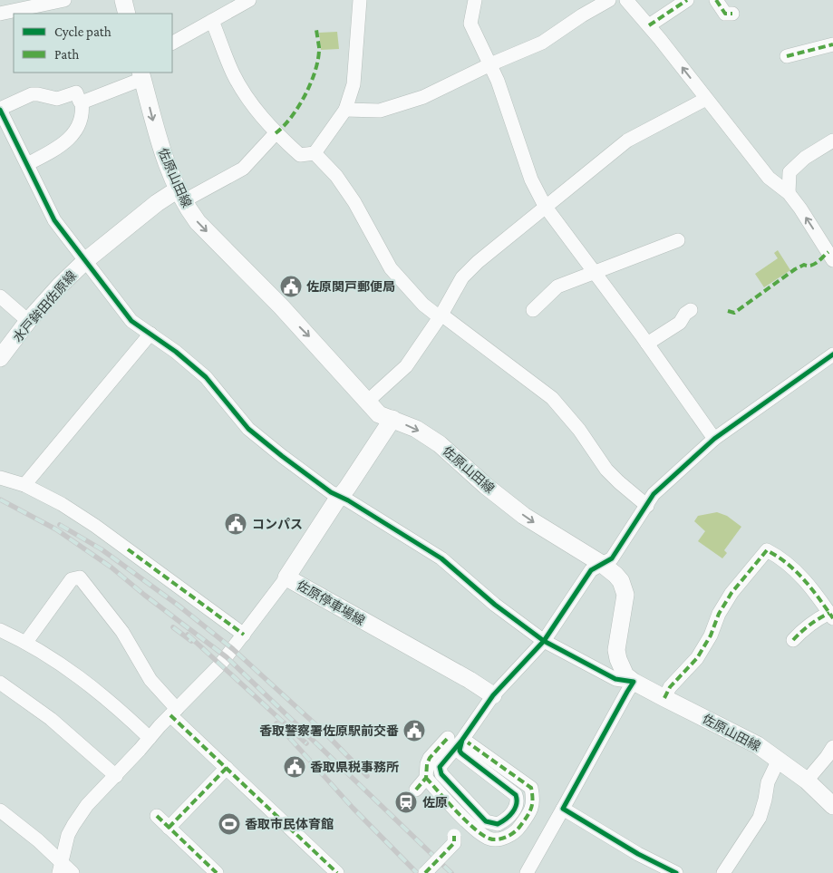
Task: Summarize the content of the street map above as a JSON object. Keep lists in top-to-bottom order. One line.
{"streets":{"main road":["佐原山田線","水戸鉾田佐原線","佐原停車場線"]},"crossings":[["佐原山田線","水戸鉾田佐原線"],["佐原山田線","佐原停車場線"]],"one_way":["佐原山田線"],"places":{"public building":["佐原関戸郵便局","コンパス","香取警察署佐原駅前交番","香取県税事務所"],"station":["佐原"],"sports":["香取市民体育館"]},"legend":["Cycle path","Path"]}
